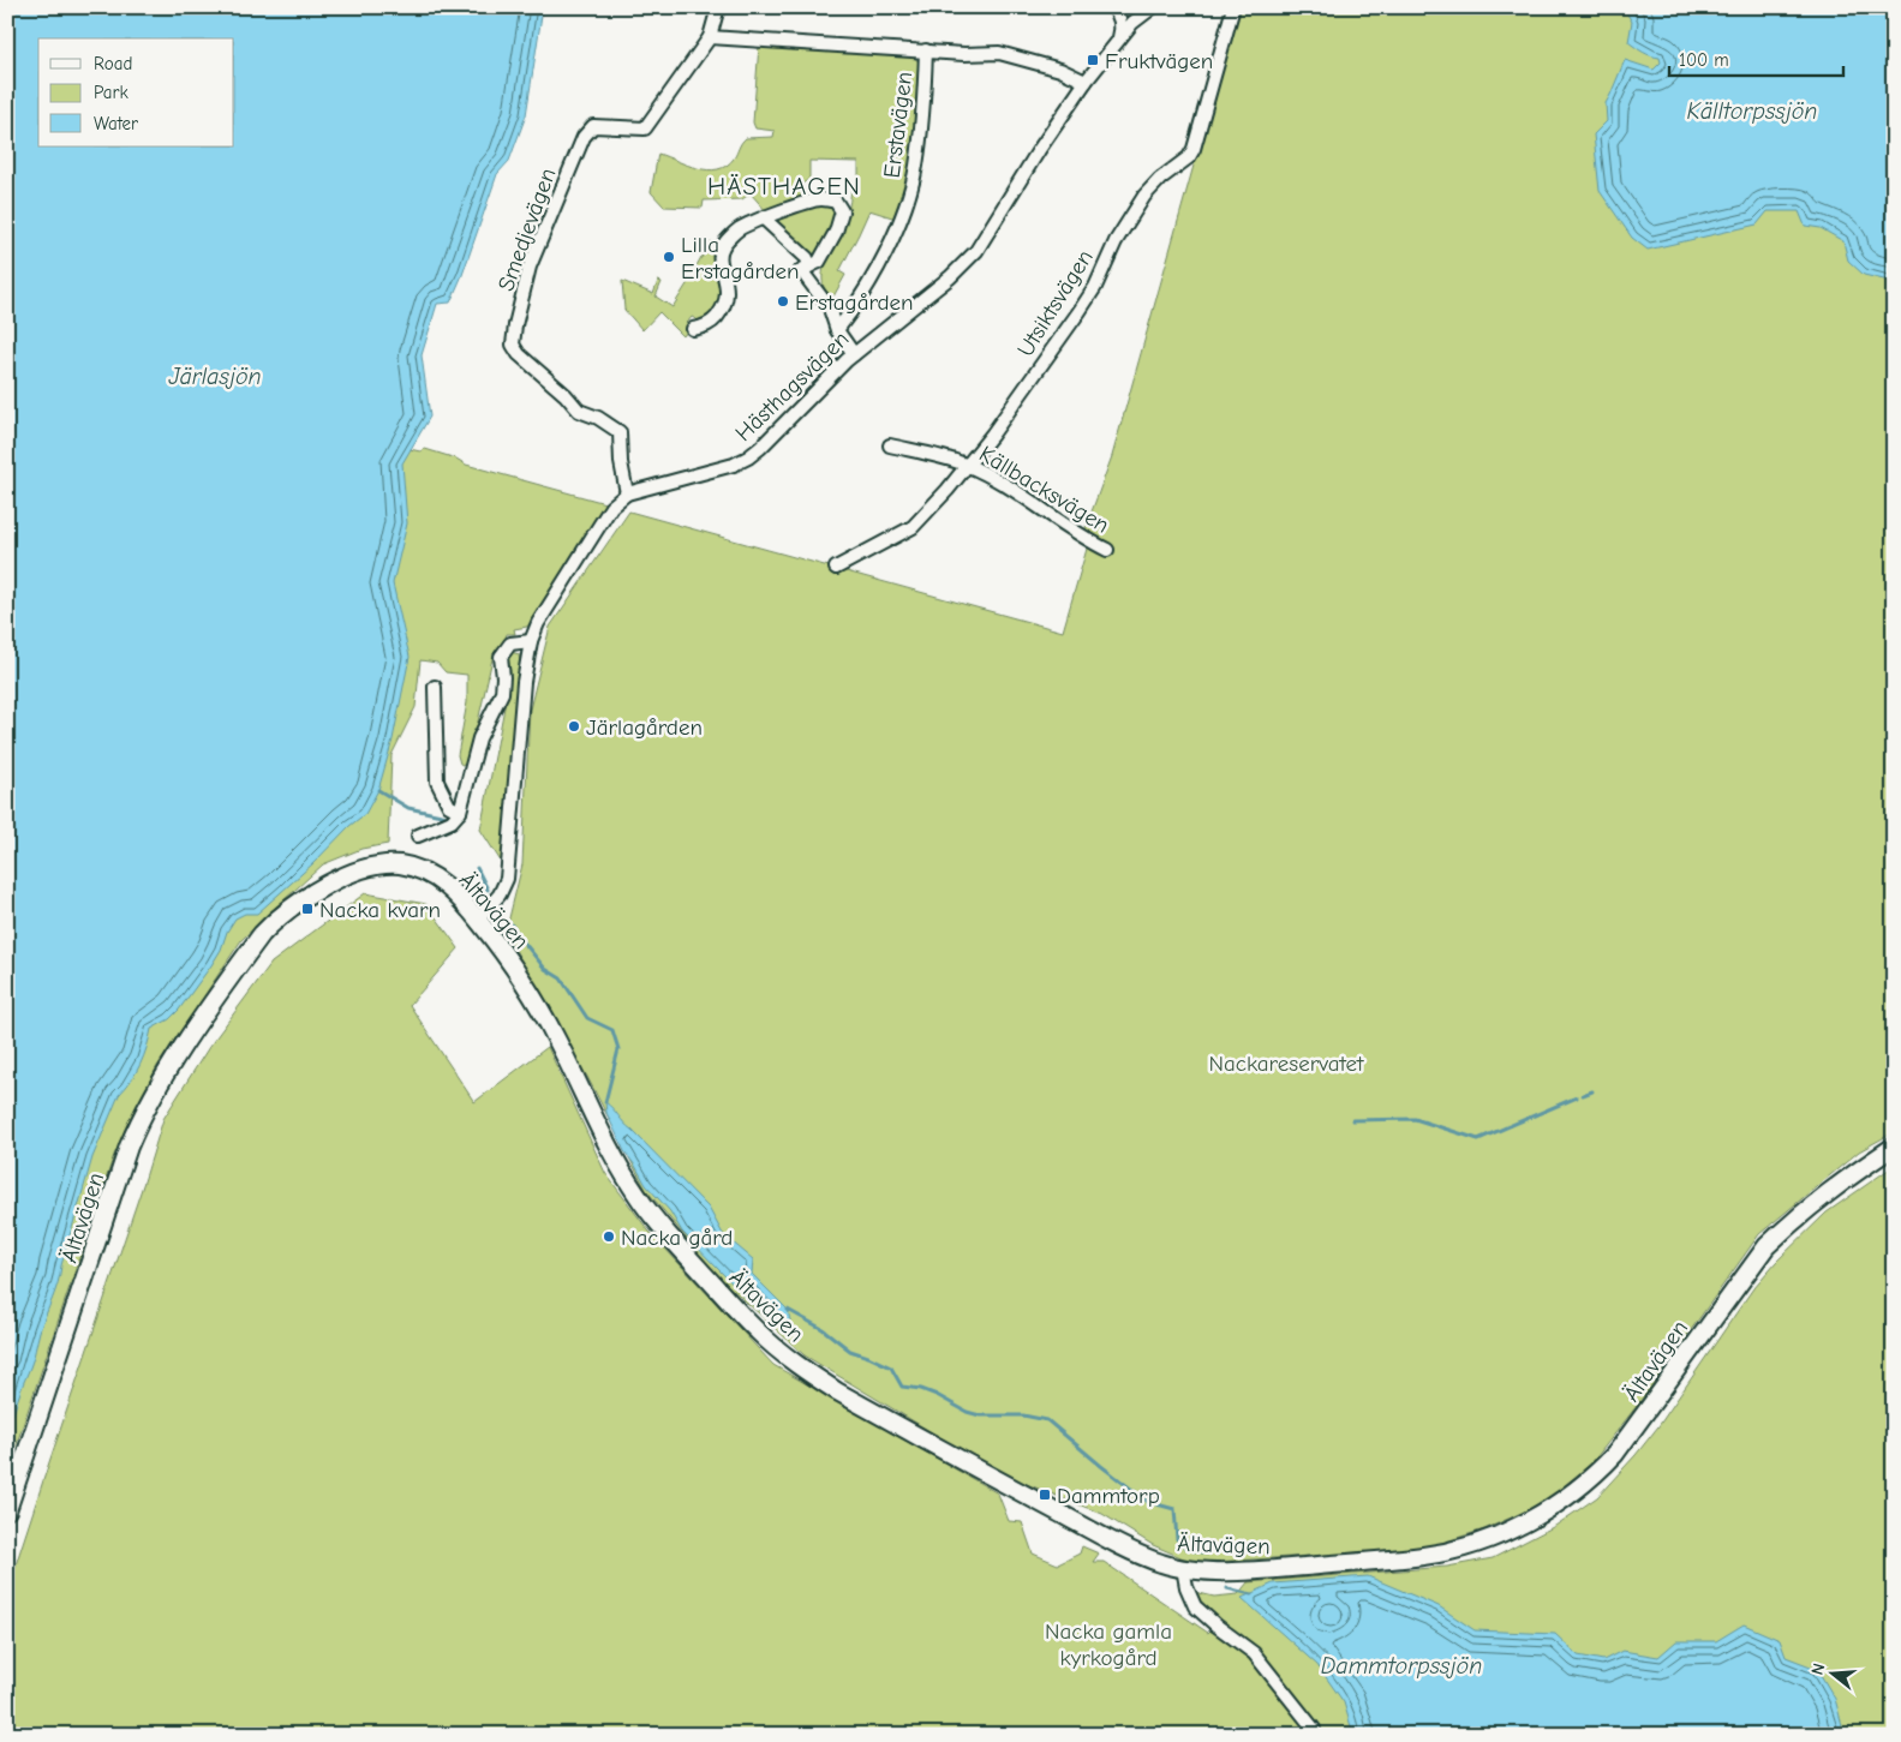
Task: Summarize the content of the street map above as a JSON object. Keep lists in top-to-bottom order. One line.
{"streets":{"main road":["Ältavägen"],"street":["Erstavägen","Smedjevägen","Utsiktsvägen","Hästhagsvägen","Källbacksvägen"]},"crossings":[["Smedjevägen","Hästhagsvägen"],["Utsiktsvägen","Källbacksvägen"],["Hästhagsvägen","Ältavägen"]],"districts":["HÄSTHAGEN"],"water":["Källtorpssjön","Järlasjön","Dammtorpssjön"],"parks":["Nackareservatet","Nacka gamla kyrkogård"],"places":{"transit":["Fruktvägen","Nacka kvarn","Dammtorp"],"other":["Lilla Erstagården","Erstagården","Järlagården","Nacka gård"]},"legend":["Road","Park","Water"],"scale_bar":"100 m","north":"left"}
